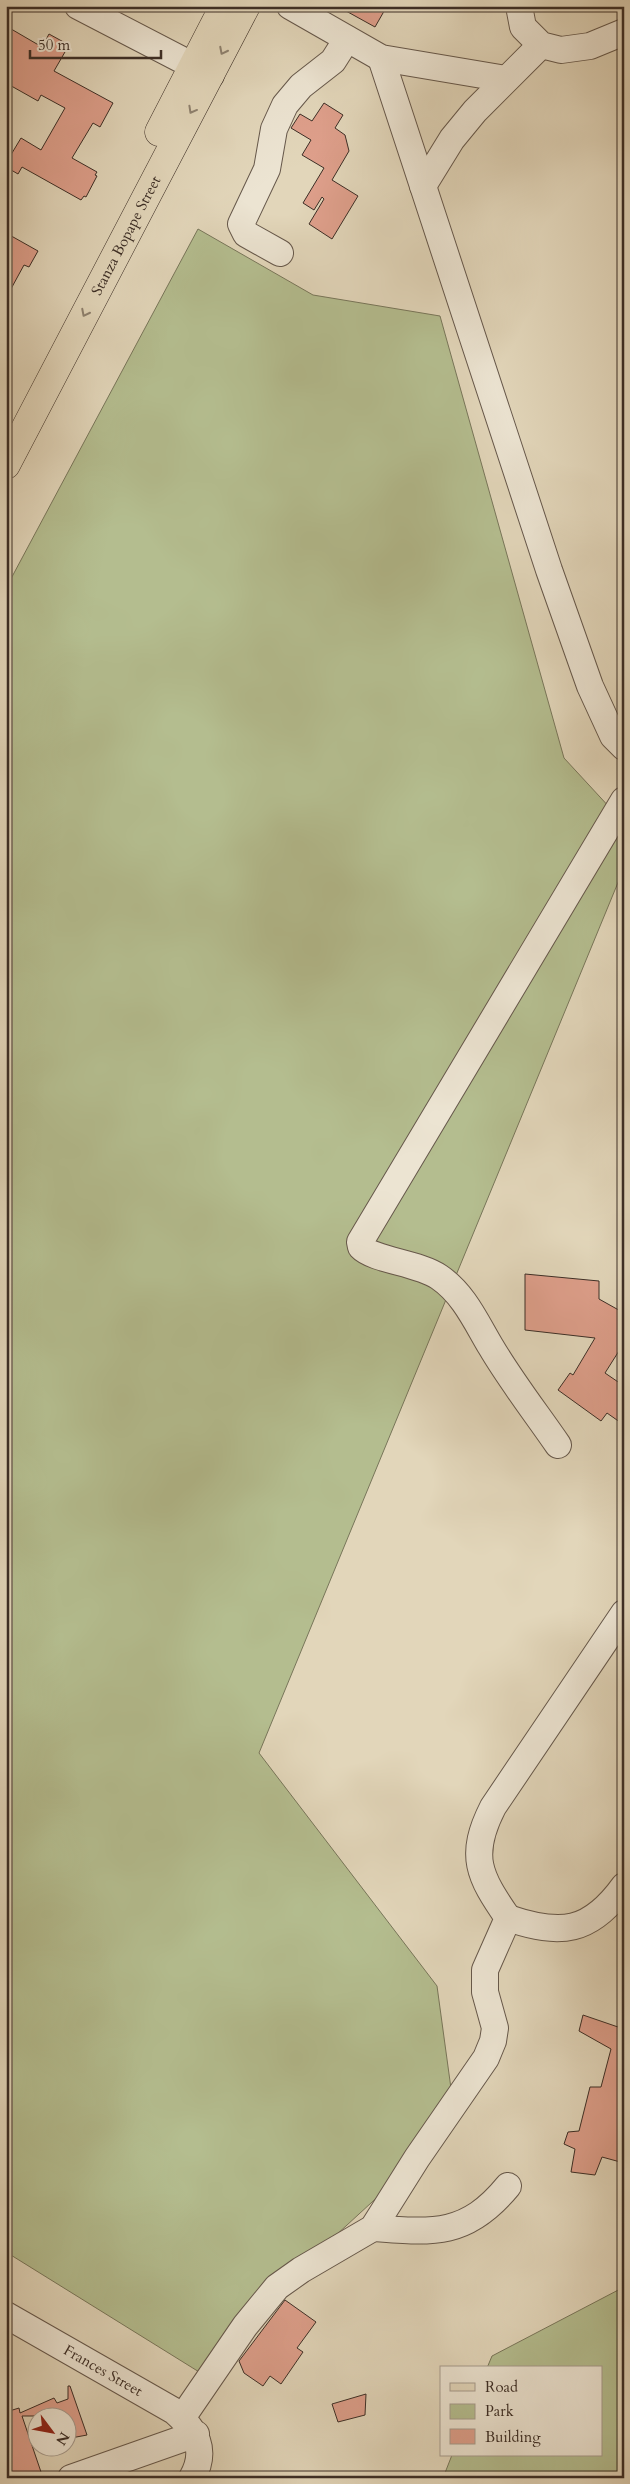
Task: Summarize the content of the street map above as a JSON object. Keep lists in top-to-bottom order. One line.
{"streets":{"main road":["Stanza Bopape Street"],"street":["Frances Street"]},"legend":["Road","Park","Building"],"scale_bar":"50 m","north":"bottom right"}
